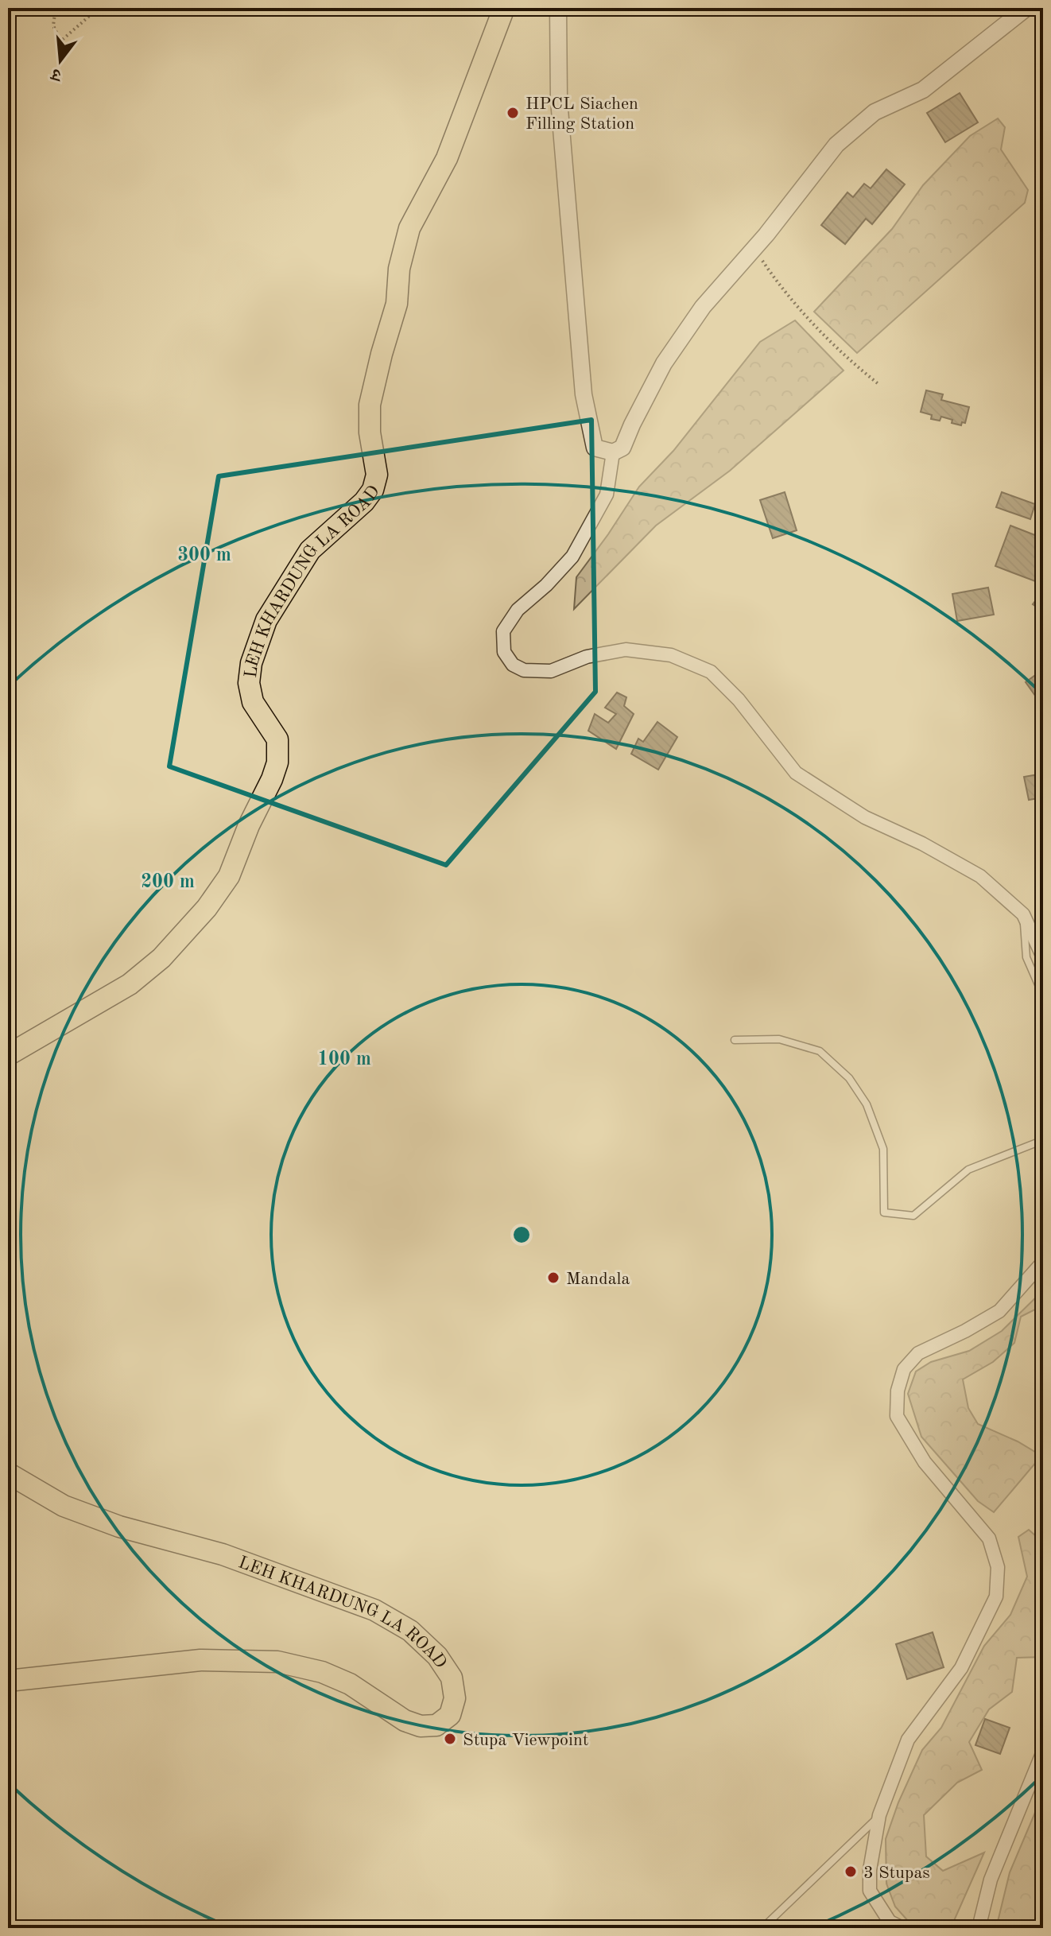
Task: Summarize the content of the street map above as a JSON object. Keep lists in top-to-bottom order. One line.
{"streets":{"main road":["LEH KHARDUNG LA ROAD"]},"places":["HPCL Siachen Filling Station","Mandala","Stupa Viewpoint","3 Stupas"],"north":"bottom","rings":["300 m","200 m","100 m"]}
